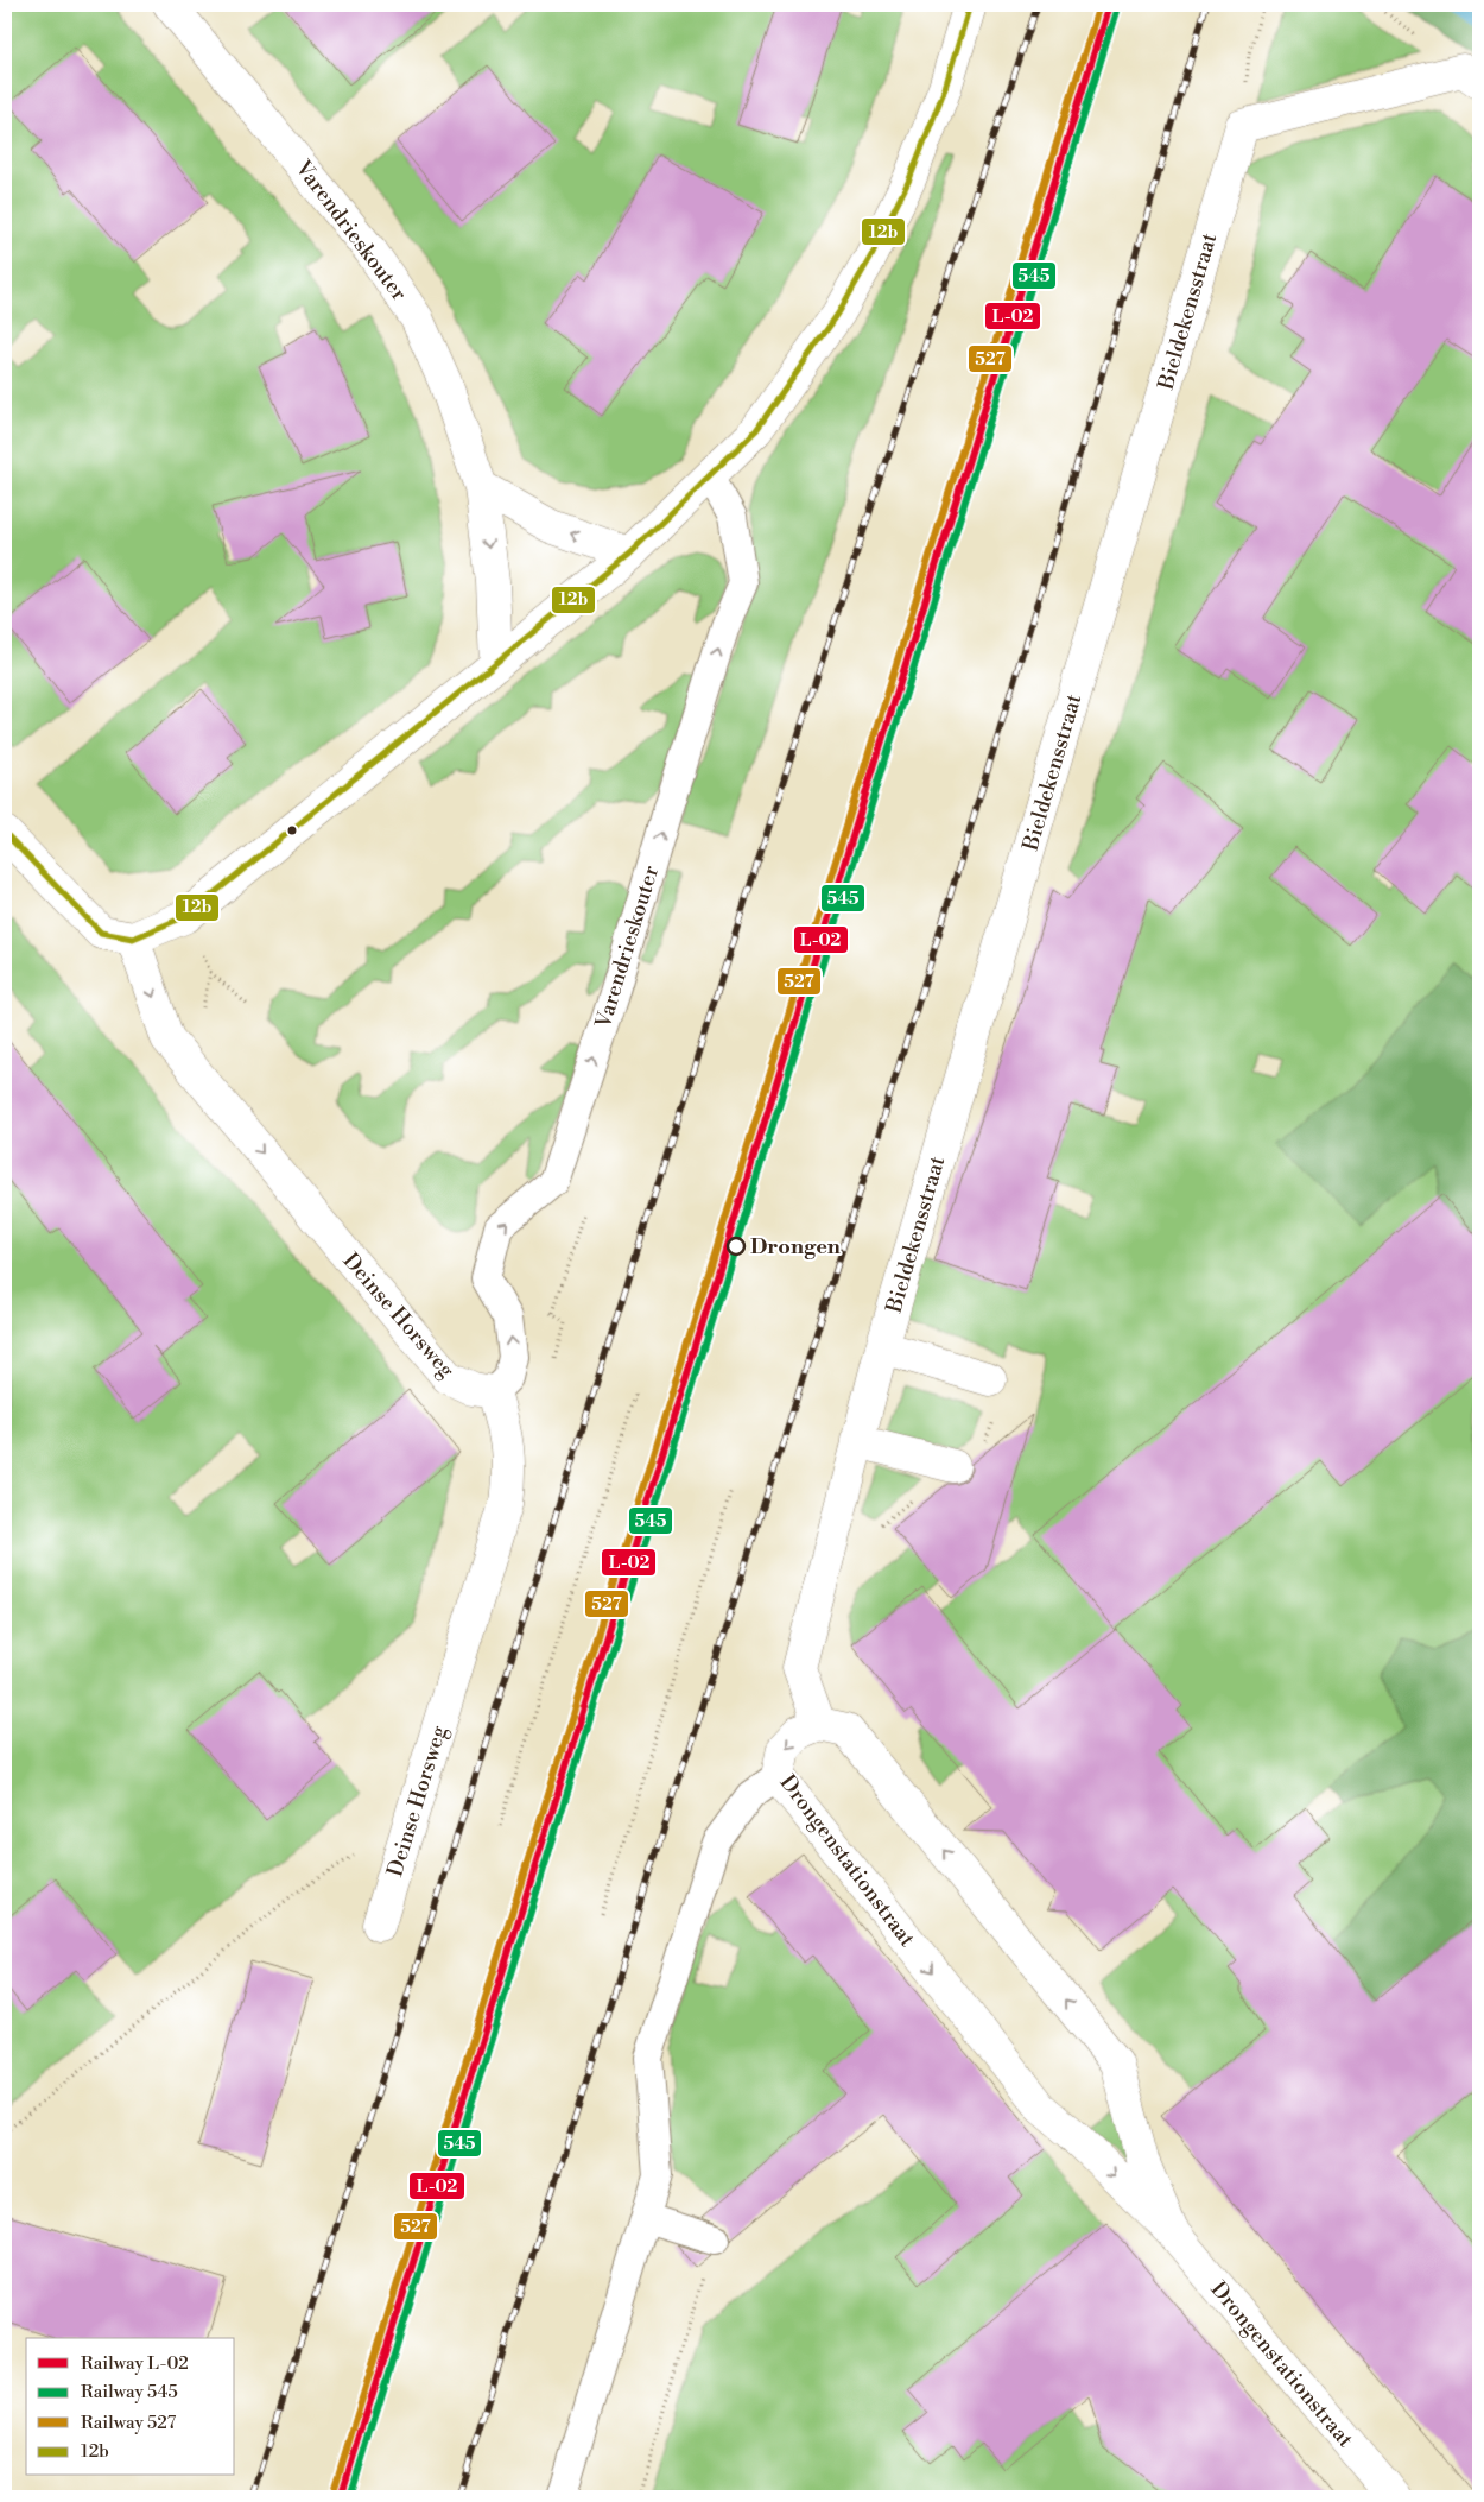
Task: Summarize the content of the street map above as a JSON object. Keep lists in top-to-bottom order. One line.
{"streets":{"street":["Varendrieskouter","Bieldekensstraat","Deinse Horsweg","Drongenstationstraat"]},"crossings":[["Varendrieskouter","Deinse Horsweg"],["Bieldekensstraat","Drongenstationstraat"]],"one_way":["Deinse Horsweg"],"places":["Drongen"],"lines":["rail line L-02","rail line 527","transit line 12b","rail line 545"],"legend":["Railway L-02","Railway 545","Railway 527","12b"]}
